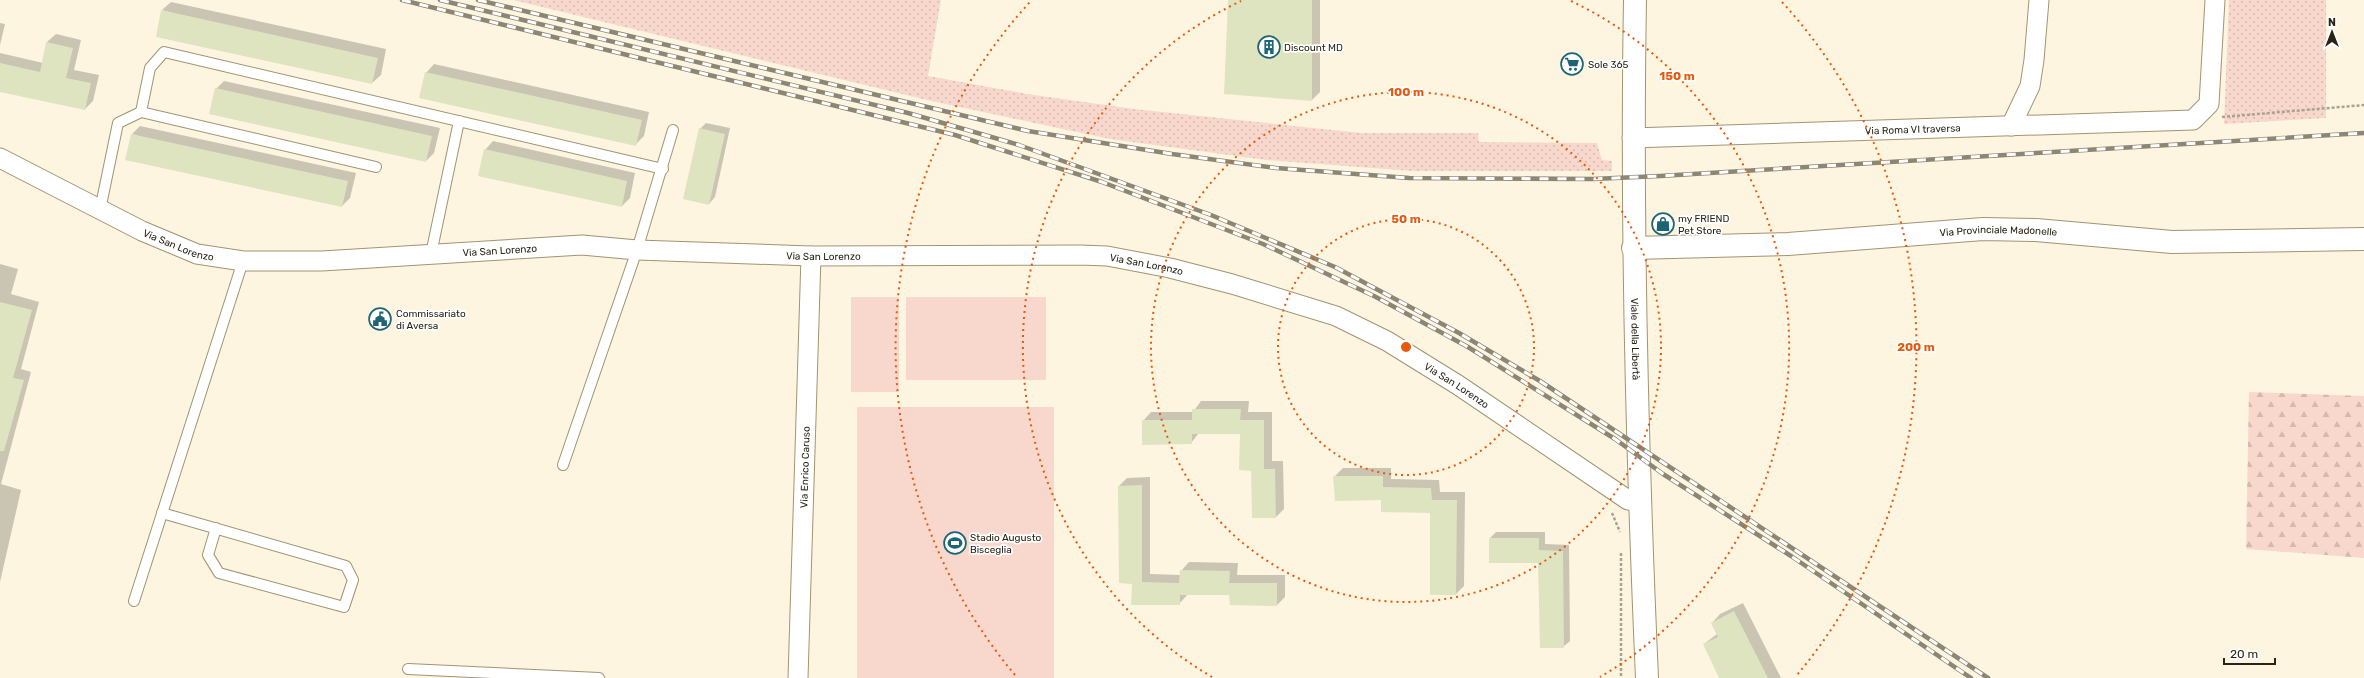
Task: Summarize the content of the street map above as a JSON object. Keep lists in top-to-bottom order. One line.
{"streets":{"street":["Via Roma VI traversa","Via Provinciale Madonelle","Via San Lorenzo","Viale della Libertà","Via Enrico Caruso"]},"crossings":[["Via Roma VI traversa","Viale della Libertà"],["Via Provinciale Madonelle","Viale della Libertà"],["Via San Lorenzo","Via Enrico Caruso"]],"places":{"building":["Discount MD"],"supermarket":["Sole 365"],"shop":["my FRIEND Pet Store"],"public building":["Commissariato di Aversa"],"sports":["Stadio Augusto Bisceglia"]},"scale_bar":"20 m","north":"top","rings":["150 m","100 m","50 m","200 m"]}
